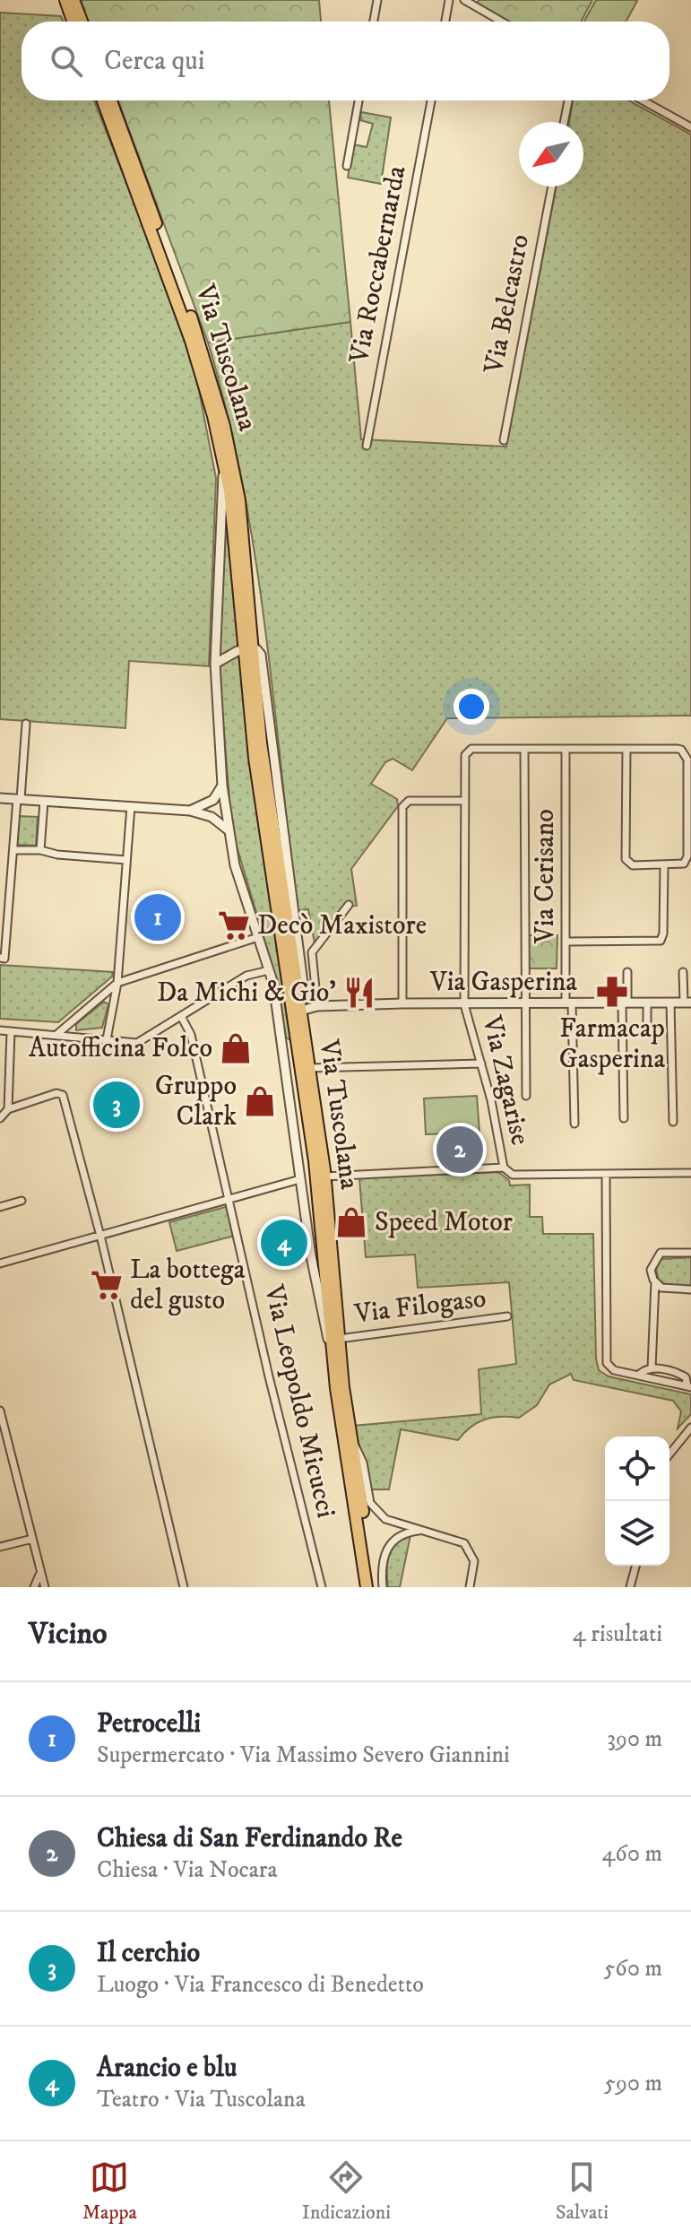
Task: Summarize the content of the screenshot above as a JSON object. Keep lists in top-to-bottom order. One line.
{"streets":{"main road":["Via Tuscolana"],"street":["Via Roccabernarda","Via Belcastro","Via Cerisano","Via Gasperina","Via Zagarise","Via Filogaso","Via Leopoldo Micucci"]},"crossings":[["Via Tuscolana","Via Gasperina"],["Via Tuscolana","Via Filogaso"],["Via Cerisano","Via Gasperina"],["Via Cerisano","Via Zagarise"],["Via Gasperina","Via Zagarise"]],"places":{"supermarket":["Decò Maxistore","La bottega del gusto"],"pharmacy":["Farmacap Gasperina"],"restaurant":["Da Michi & Gio'"],"shop":["Autofficina Folco","Gruppo Clark","Speed Motor"]},"north":"bottom left","page":{"search":"Cerca qui","pins":["1","3","2","4"],"heading":["Vicino","4 risultati"],"list":[{"mark":"1","name":"Petrocelli","note":"Supermercato · Via Massimo Severo Giannini","value":"390 m"},{"mark":"2","name":"Chiesa di San Ferdinando Re","note":"Chiesa · Via Nocara","value":"460 m"},{"mark":"3","name":"Il cerchio","note":"Luogo · Via Francesco di Benedetto","value":"560 m"},{"mark":"4","name":"Arancio e blu","note":"Teatro · Via Tuscolana","value":"590 m"}],"nav":["Mappa","Indicazioni","Salvati"]}}
